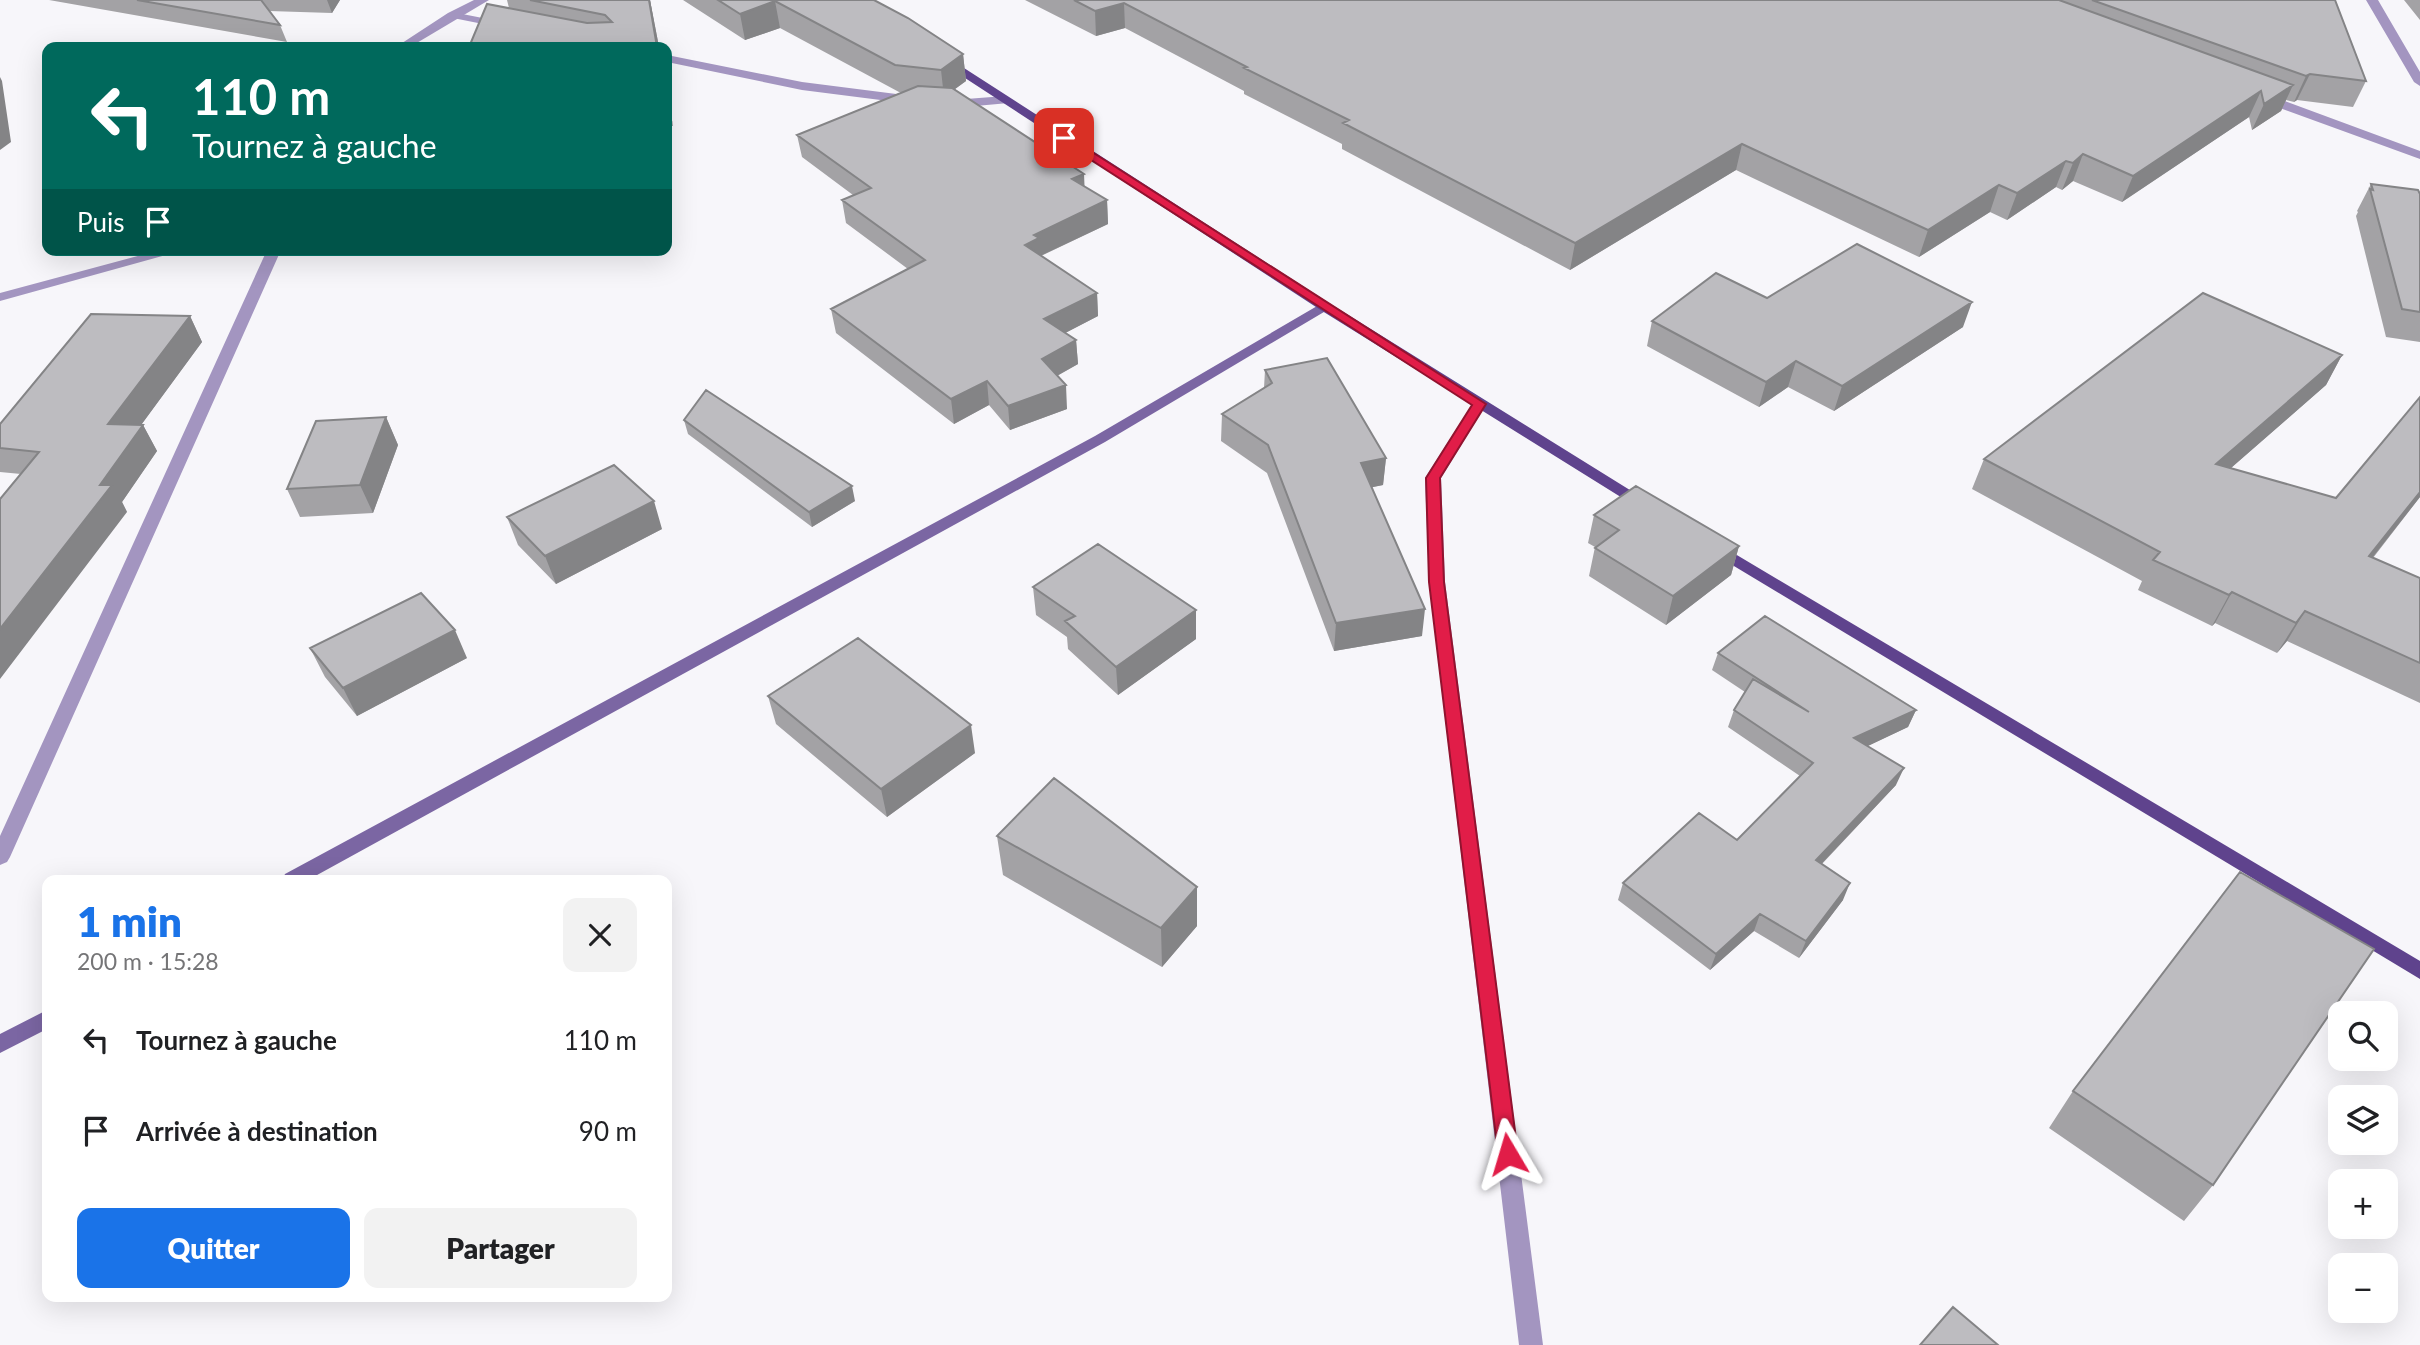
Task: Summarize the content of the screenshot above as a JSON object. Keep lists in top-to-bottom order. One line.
{"page":{"turn":["110 m","Tournez à gauche"],"then":"Puis","heading":["1 min","200 m · 15:28"],"list":[{"name":"Tournez à gauche","value":"110 m"},{"name":"Arrivée à destination","value":"90 m"}],"map_buttons":["+","−"],"buttons":["Quitter","Partager"]}}
